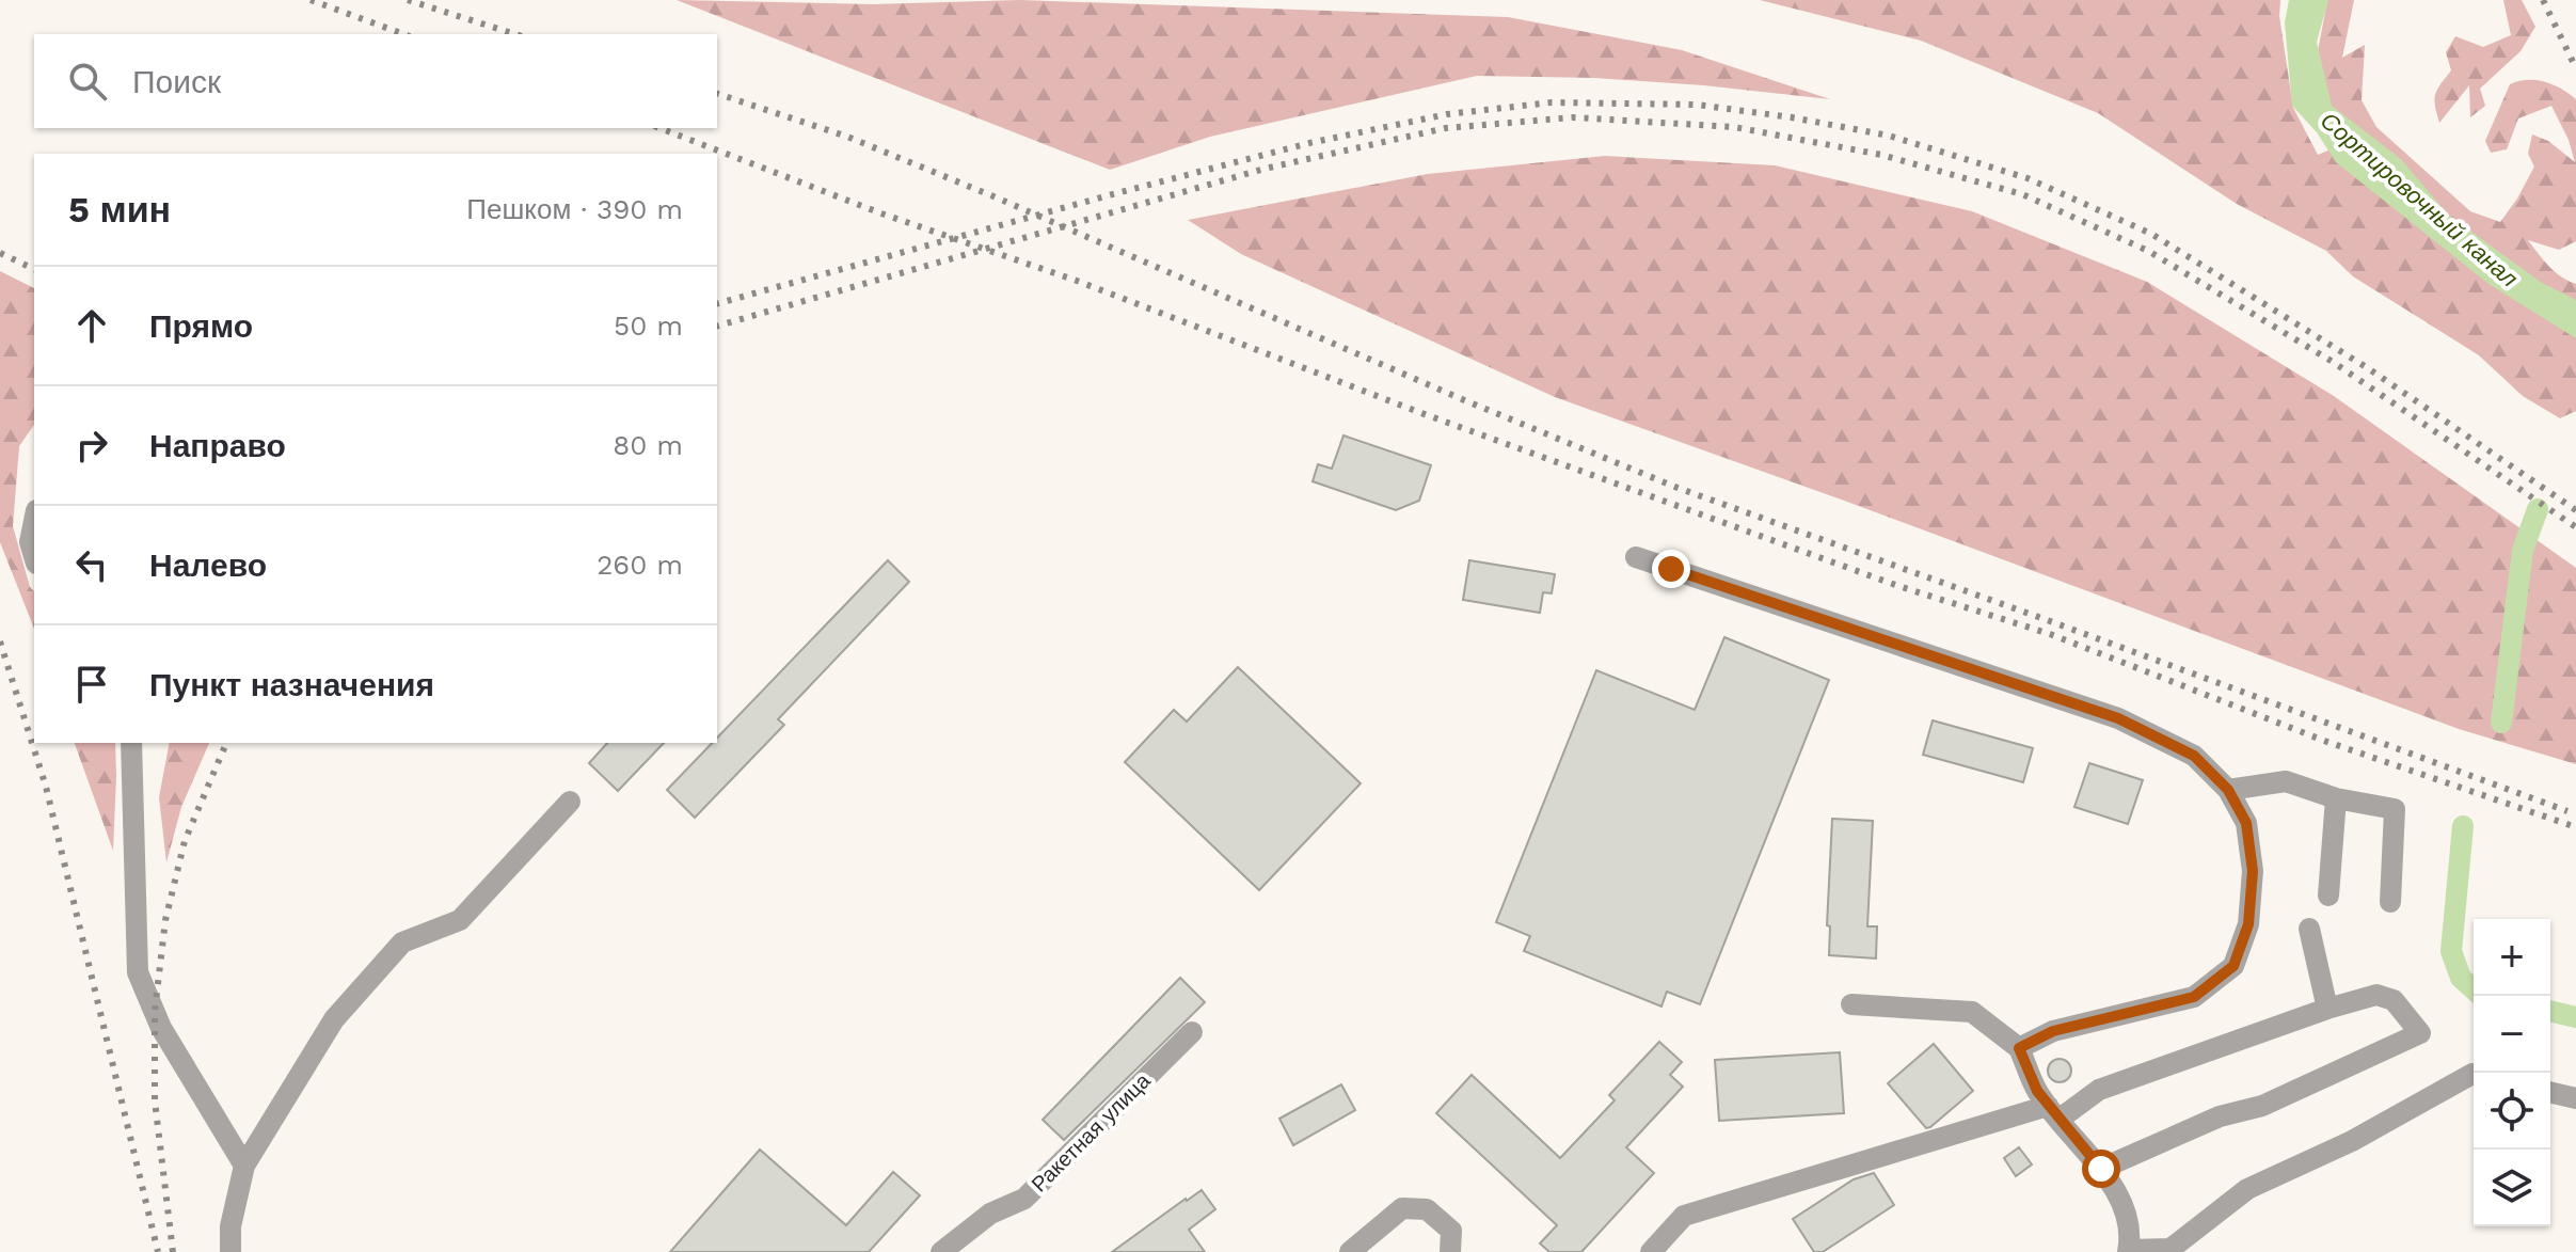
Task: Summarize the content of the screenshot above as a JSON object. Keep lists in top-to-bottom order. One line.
{"streets":{"lane":["Ракетная улица"]},"water":["Сортировочный канал"],"page":{"search":"Поиск","heading":["5 мин","Пешком · 390 m"],"list":[["Прямо","50 m"],["Направо","80 m"],["Налево","260 m"],"Пункт назначения"],"map_buttons":["+","−"]}}
